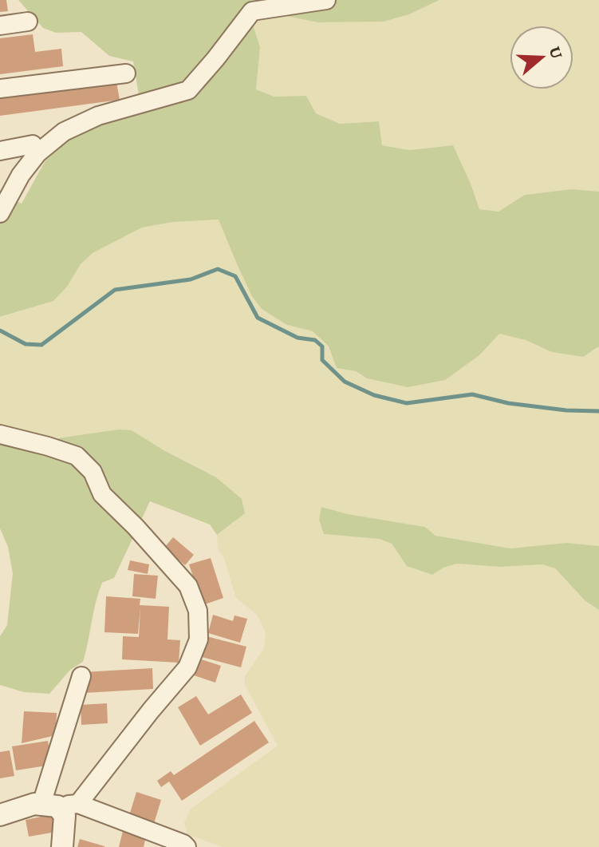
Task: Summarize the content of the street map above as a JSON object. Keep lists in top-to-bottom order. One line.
{"north":"right"}
